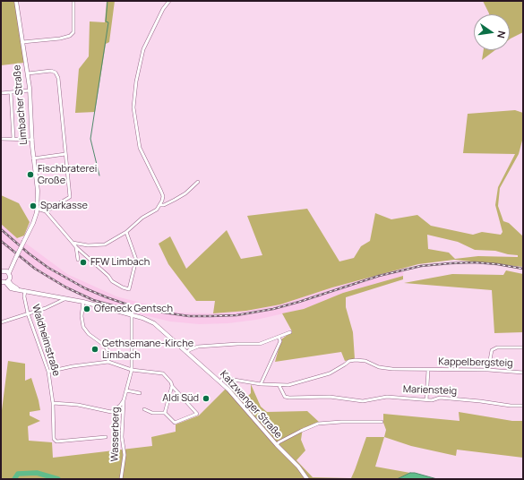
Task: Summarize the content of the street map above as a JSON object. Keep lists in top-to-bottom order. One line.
{"streets":{"main road":["Limbacher Straße","Katzwanger Straße"],"street":["Waldheimstraße","Kappelbergsteig","Mariensteig","Wasserberg"]},"crossings":[["Limbacher Straße","Katzwanger Straße"],["Waldheimstraße","Katzwanger Straße"],["Kappelbergsteig","Mariensteig"],["Kappelbergsteig","Katzwanger Straße"],["Katzwanger Straße","Wasserberg"]],"places":["Fischbraterei Große","Sparkasse","FFW Limbach","Ofeneck Gentsch","Gethsemane-Kirche Limbach","Aldi Süd"],"north":"right"}
